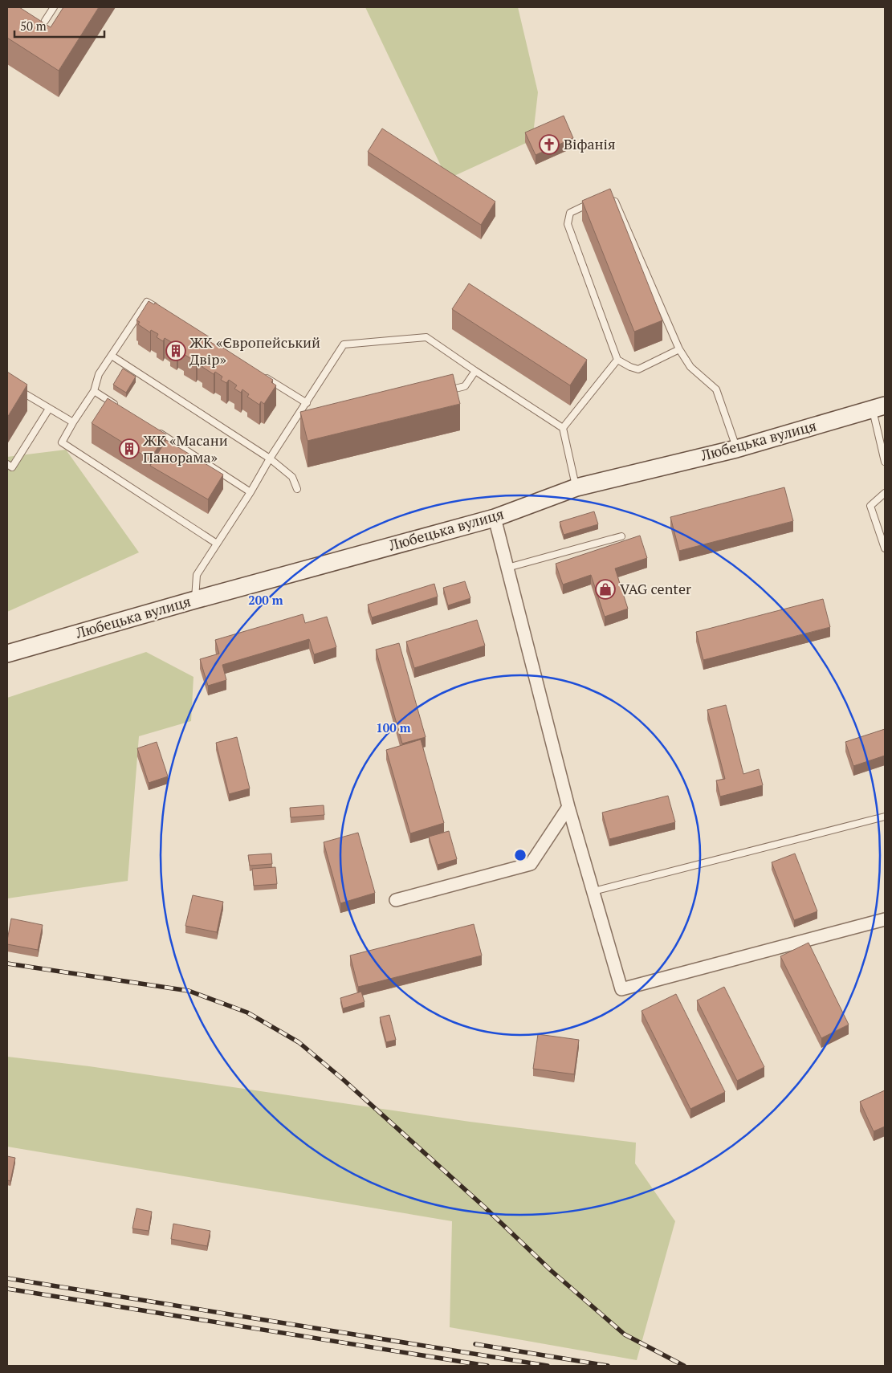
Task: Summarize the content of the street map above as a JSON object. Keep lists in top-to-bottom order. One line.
{"streets":{"main road":["Любецька вулиця"]},"places":{"church":["Віфанія"],"building":["ЖК «Європейський Двір»","ЖК «Масани Панорама»"],"shop":["VAG center"]},"scale_bar":"50 m","rings":["200 m","100 m"]}
